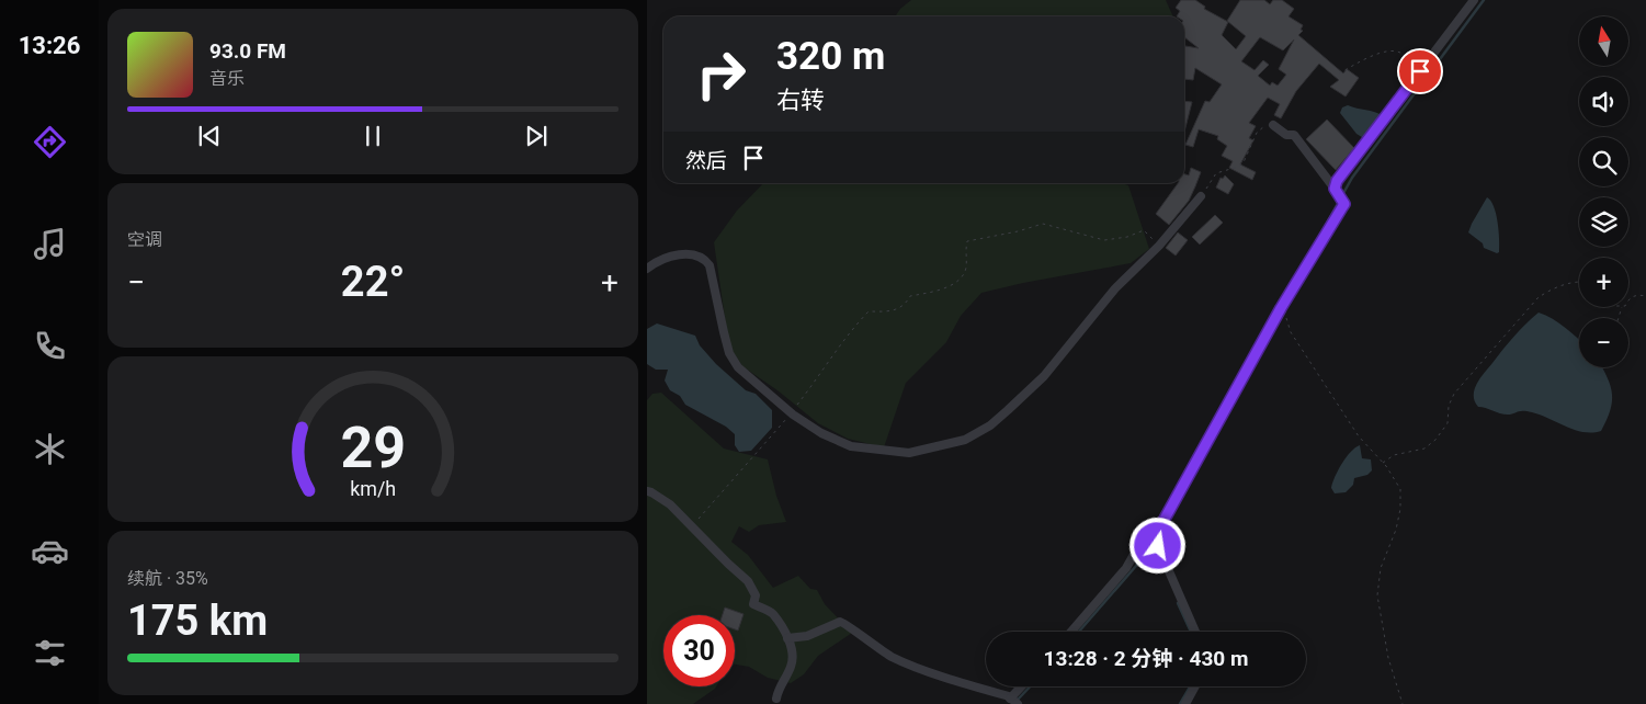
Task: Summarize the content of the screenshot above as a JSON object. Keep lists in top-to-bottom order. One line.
{"north":"top","page":{"tabs":"13:26","map_buttons":["+","−"],"turn":["320 m","右转"],"song":["93.0 FM","音乐"],"then":"然后","tile":["空调",["续航 · 35%","175 km"]],"heat":["−","22°","+"],"limit":"30","trip":"13:28 · 2 分钟 · 430 m","gauge":["29","km/h"]}}
